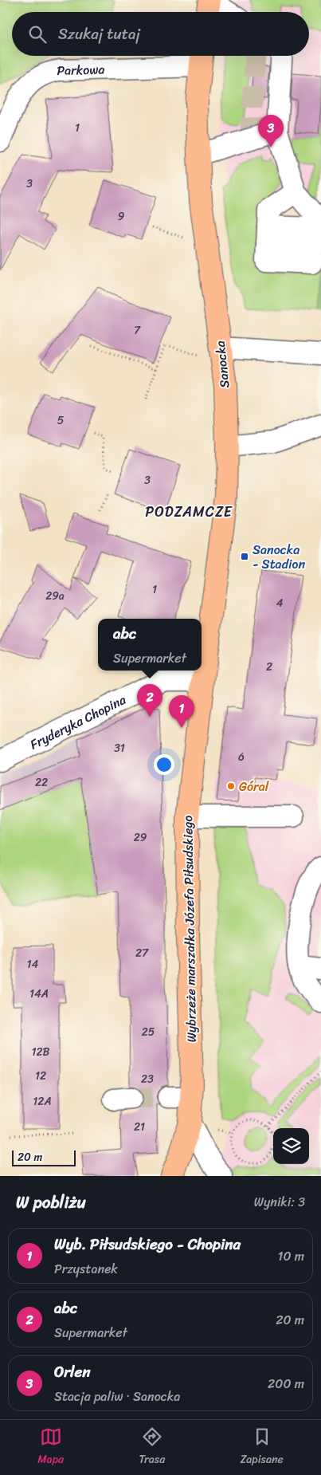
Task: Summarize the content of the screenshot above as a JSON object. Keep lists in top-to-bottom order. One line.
{"streets":{"main road":["Sanocka","Wybrzeże marszałka Józefa Piłsudskiego"],"street":["Parkowa","Fryderyka Chopina"]},"crossings":[["Parkowa","Sanocka"],["Sanocka","Fryderyka Chopina"],["Sanocka","Wybrzeże marszałka Józefa Piłsudskiego"],["Fryderyka Chopina","Wybrzeże marszałka Józefa Piłsudskiego"]],"districts":["PODZAMCZE"],"places":{"transit":["Sanocka - Stadion"],"other":["Góral"]},"house_numbers":["1","3","9","7","5","3","1","29a","4","2","31","6","22","29","27","14","14A","25","12B","12","23","12A","21"],"scale_bar":"20 m","page":{"search":"Szukaj tutaj","pins":["3","2","1"],"popup":["abc","Supermarket"],"scale":"20 m","heading":["W pobliżu","Wyniki: 3"],"list":[{"mark":"1","name":"Wyb. Piłsudskiego - Chopina","note":"Przystanek","value":"10 m"},{"mark":"2","name":"abc","note":"Supermarket","value":"20 m"},{"mark":"3","name":"Orlen","note":"Stacja paliw · Sanocka","value":"200 m"}],"nav":["Mapa","Trasa","Zapisane"]}}
